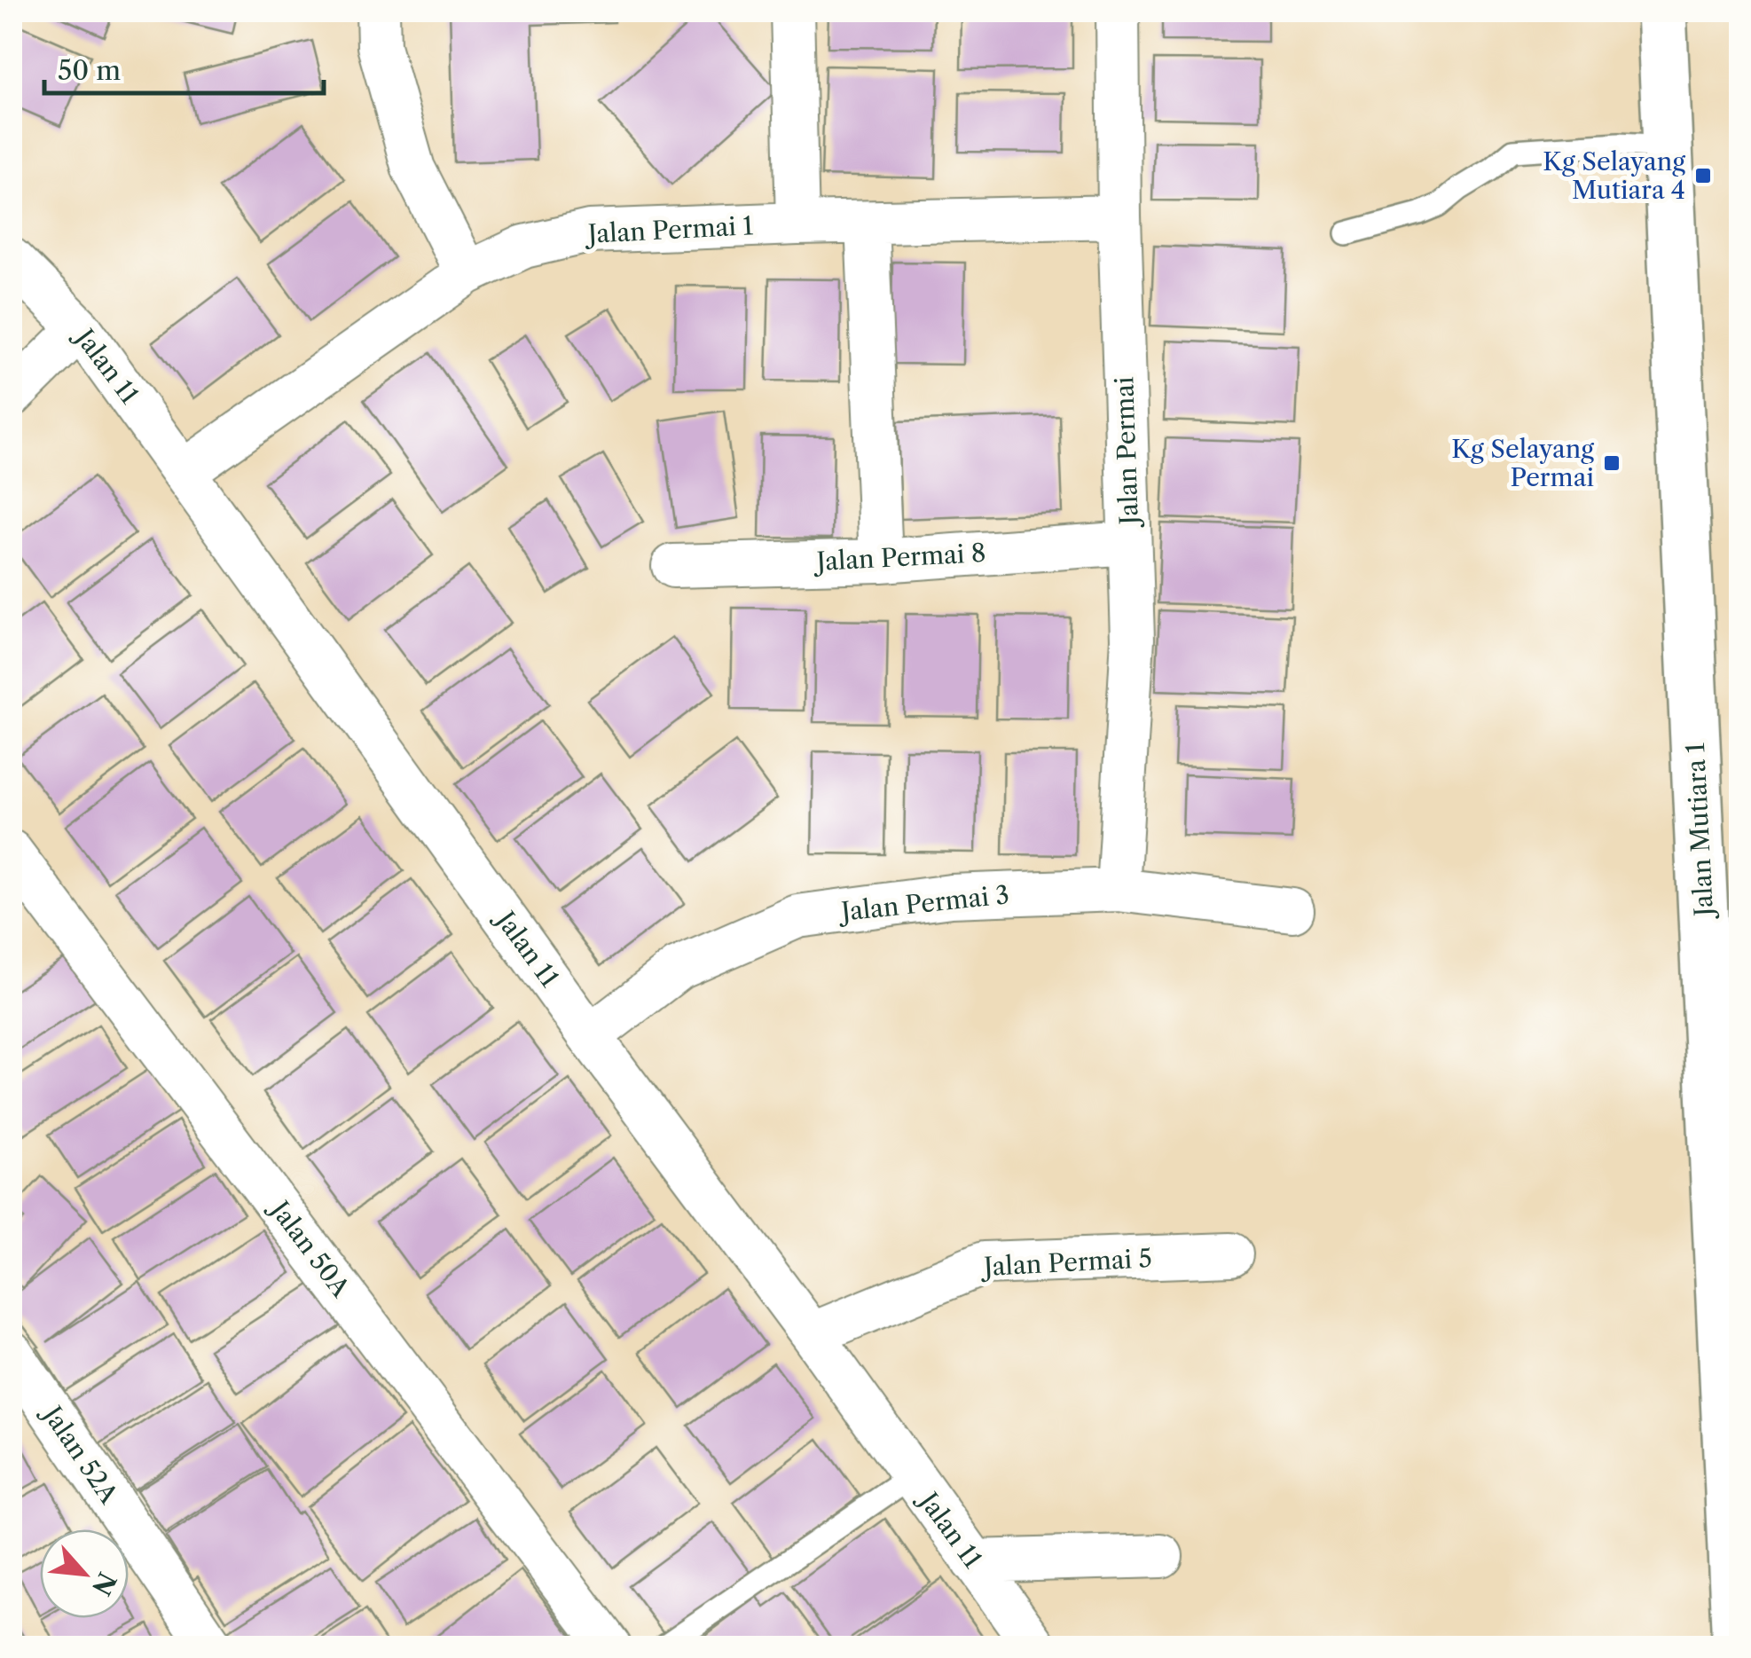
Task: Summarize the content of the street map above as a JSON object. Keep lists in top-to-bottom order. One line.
{"streets":{"street":["Jalan Permai 1","Jalan 11","Jalan Permai","Jalan Permai 8","Jalan Mutiara 1","Jalan Permai 3","Jalan 50A","Jalan Permai 5","Jalan 52A"]},"crossings":[["Jalan Permai 1","Jalan 11"],["Jalan Permai 1","Jalan Permai"],["Jalan 11","Jalan Permai 3"],["Jalan 11","Jalan Permai 5"],["Jalan Permai","Jalan Permai 8"],["Jalan Permai","Jalan Permai 3"]],"places":{"transit":["Kg Selayang Mutiara 4","Kg Selayang Permai"]},"scale_bar":"50 m","north":"bottom right"}
